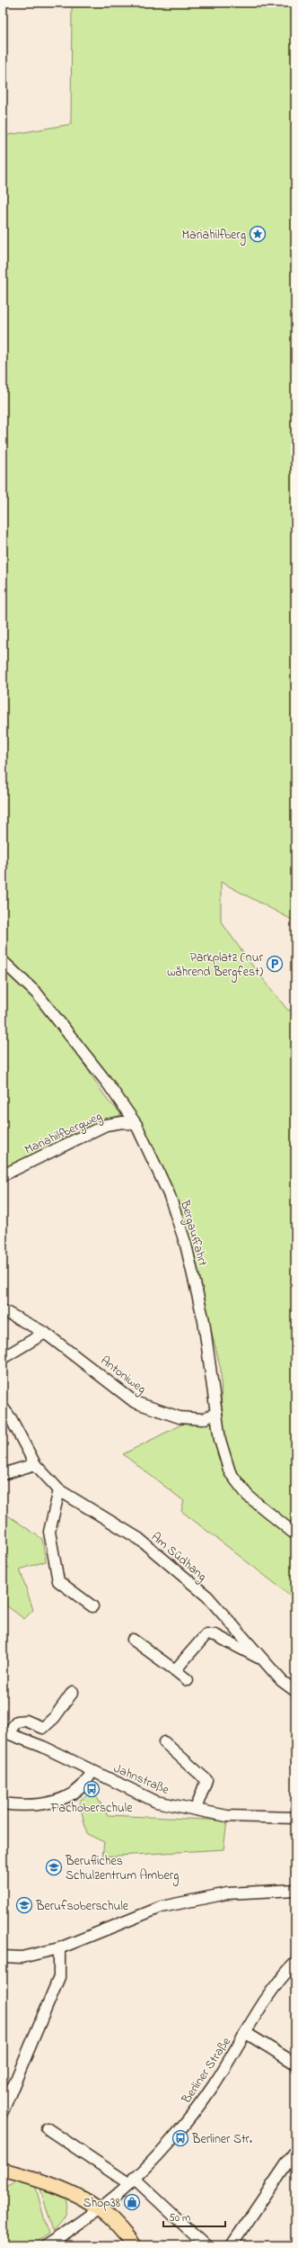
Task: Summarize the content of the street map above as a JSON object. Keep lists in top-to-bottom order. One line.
{"streets":{"street":["Mariahilfbergweg","Bergauffahrt","Antoniweg","Am Südhang","Jahnstraße","Berliner Straße"]},"crossings":[["Mariahilfbergweg","Bergauffahrt"],["Bergauffahrt","Antoniweg"]],"places":{"place":["Mariahilfberg"],"parking":["Parkplatz (nur während Bergfest)"],"bus stop":["Fachoberschule","Berliner Str."],"school or university":["Berufliches Schulzentrum Amberg","Berufsoberschule"],"shop":["Shop38"]},"scale_bar":"50 m"}
